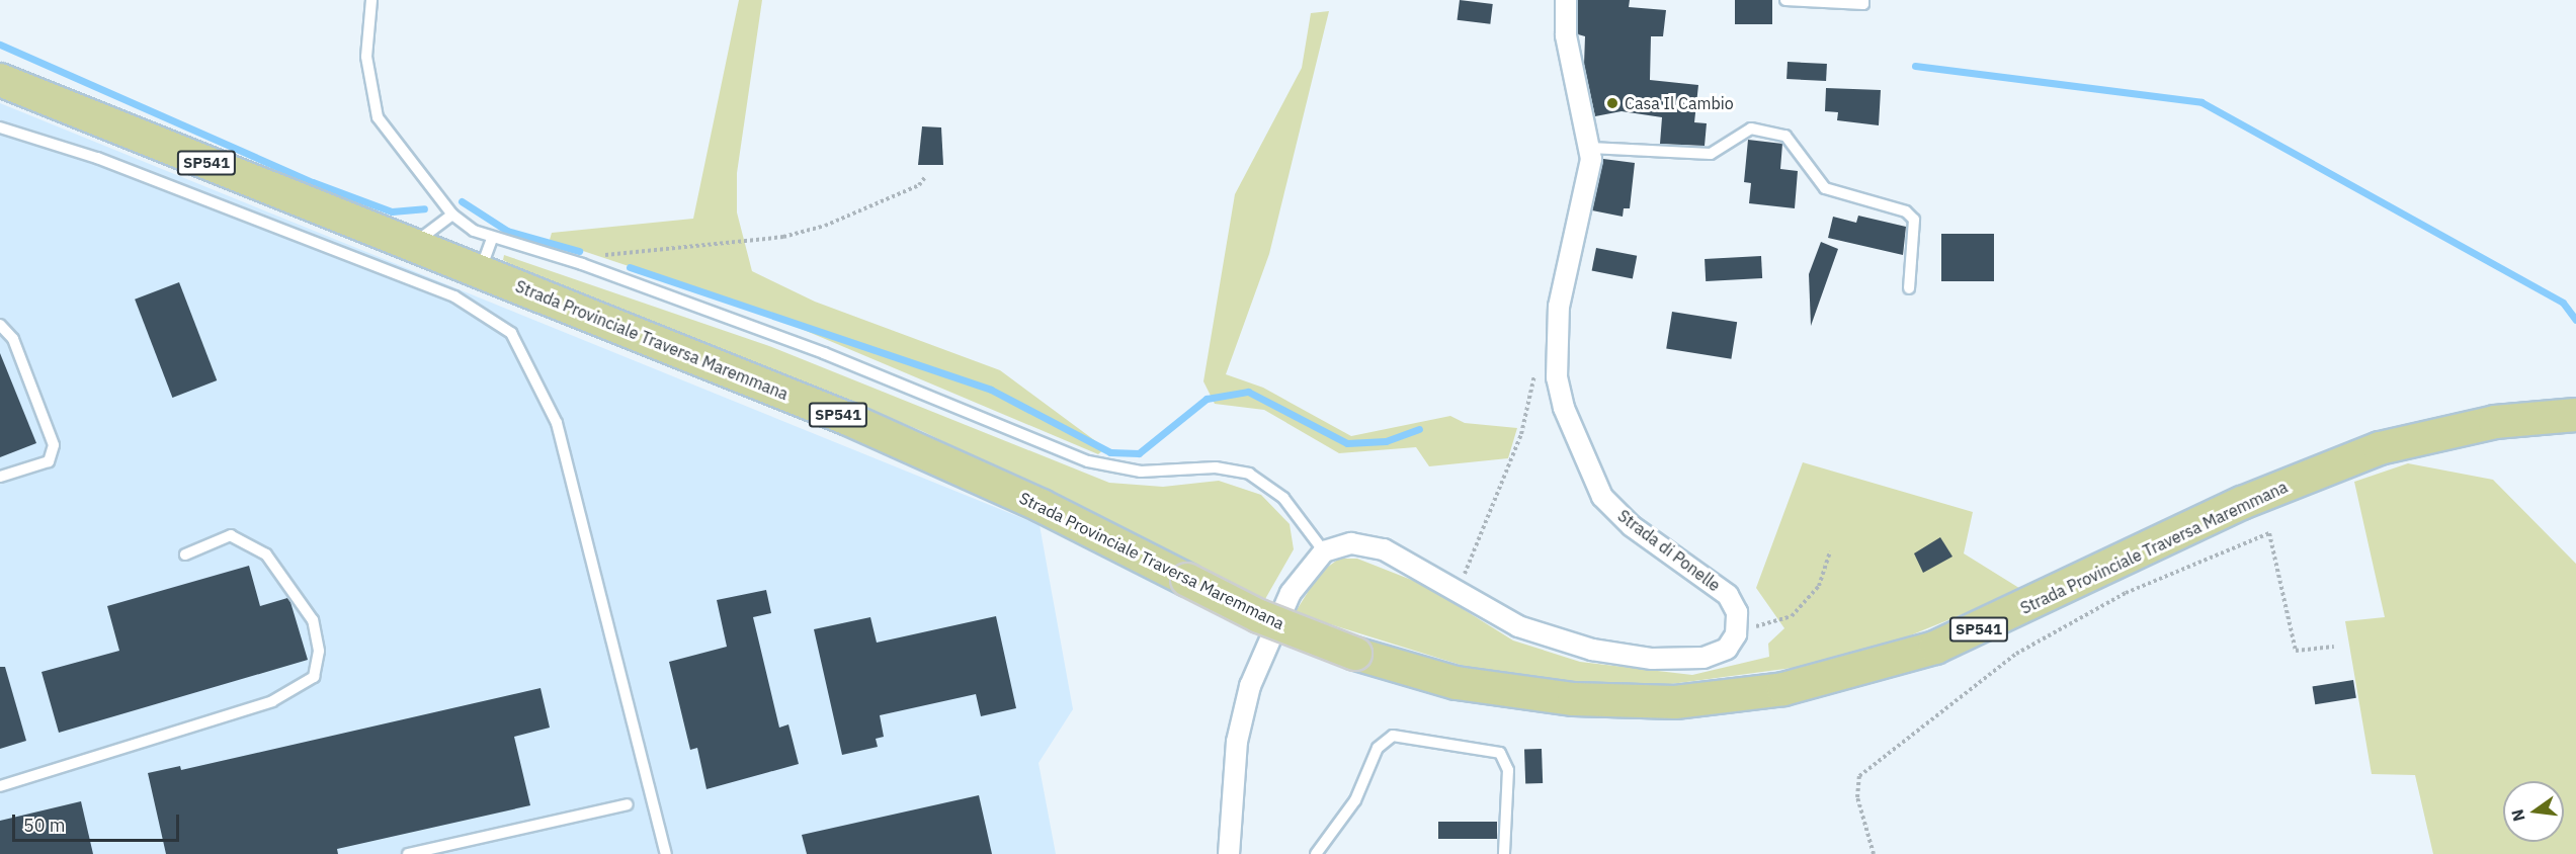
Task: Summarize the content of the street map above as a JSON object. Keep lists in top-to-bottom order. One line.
{"streets":{"main road":["SP541","Strada Provinciale Traversa Maremmana"],"street":["Strada di Ponelle"]},"places":["Casa Il Cambio"],"scale_bar":"50 m","north":"left"}
